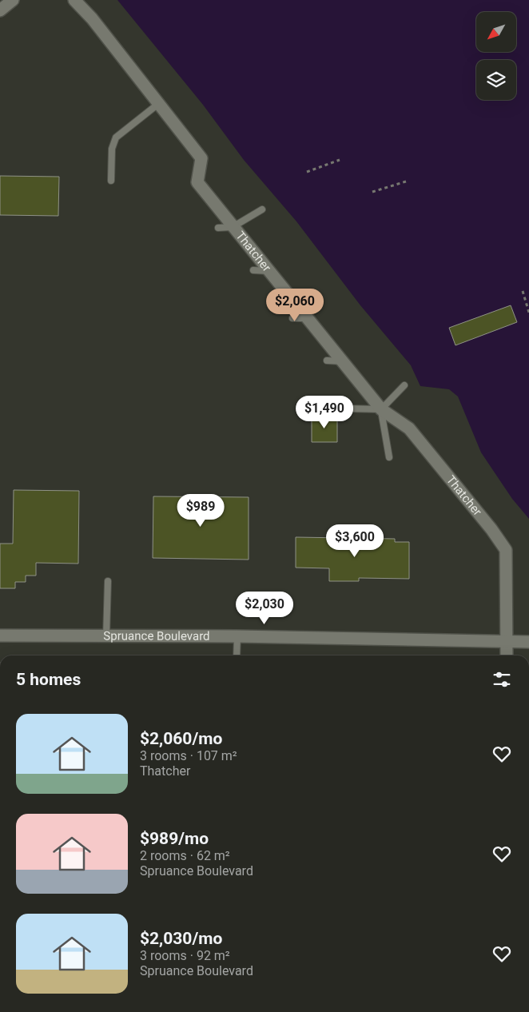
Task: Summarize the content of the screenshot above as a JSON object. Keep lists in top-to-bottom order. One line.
{"streets":{"street":["Thatcher","Spruance Boulevard"]},"crossings":[["Thatcher","Spruance Boulevard"]],"north":"bottom left","page":{"price":["$2,060","$1,490","$989","$3,600","$2,030"],"heading":"5 homes","list":[{"name":"$2,060/mo","note":"3 rooms · 107 m² · Thatcher"},{"name":"$989/mo","note":"2 rooms · 62 m² · Spruance Boulevard"},{"name":"$2,030/mo","note":"3 rooms · 92 m² · Spruance Boulevard"}]}}
